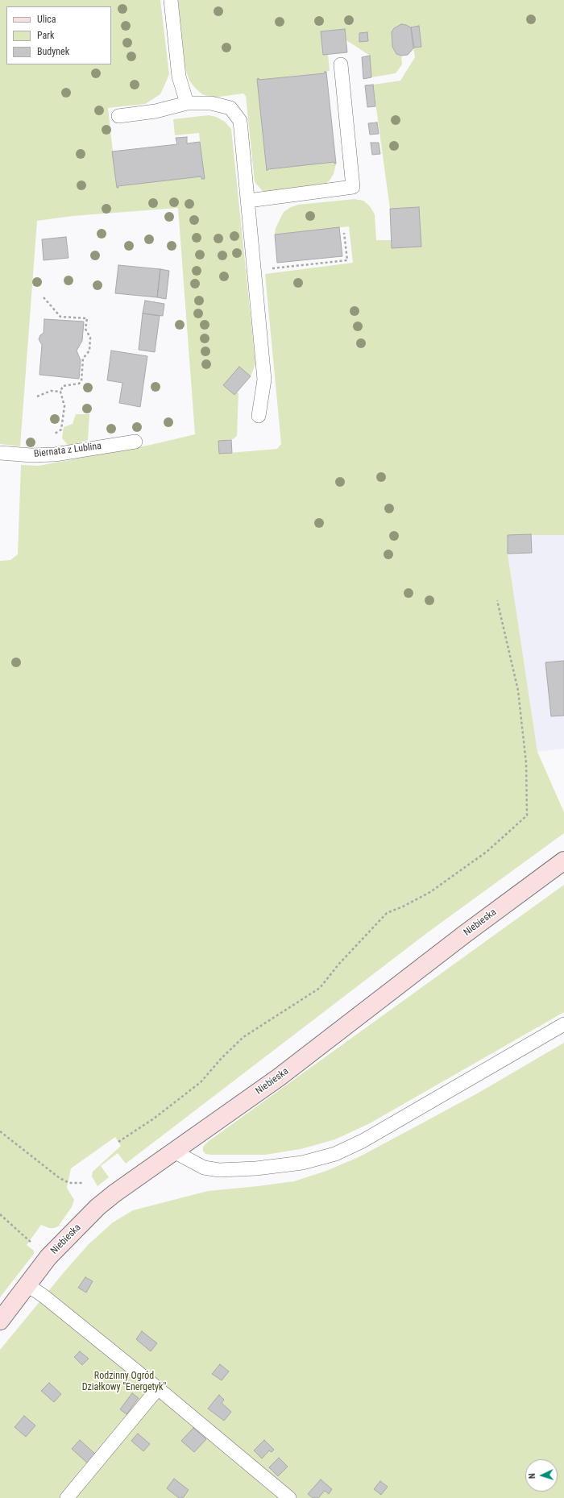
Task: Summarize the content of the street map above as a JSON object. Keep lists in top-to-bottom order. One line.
{"streets":{"street":["Niebieska"],"lane":["Biernata z Lublina"]},"parks":["Rodzinny Ogród Działkowy \"Energetyk\""],"legend":["Ulica","Park","Budynek"],"north":"left"}
